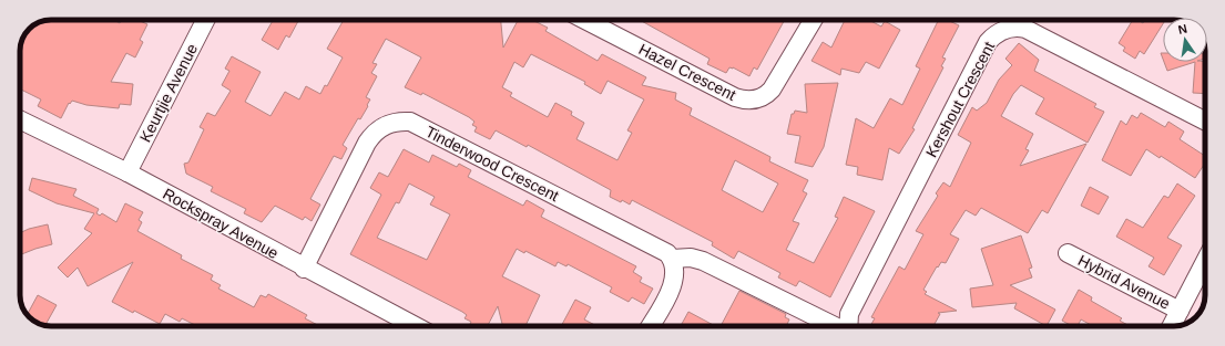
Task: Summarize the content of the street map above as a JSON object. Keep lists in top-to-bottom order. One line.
{"streets":{"street":["Hazel Crescent","Keurtjie Avenue","Kershout Crescent","Tinderwood Crescent","Rockspray Avenue","Hybrid Avenue"]},"crossings":[["Keurtjie Avenue","Rockspray Avenue"],["Tinderwood Crescent","Rockspray Avenue"]],"north":"top"}
